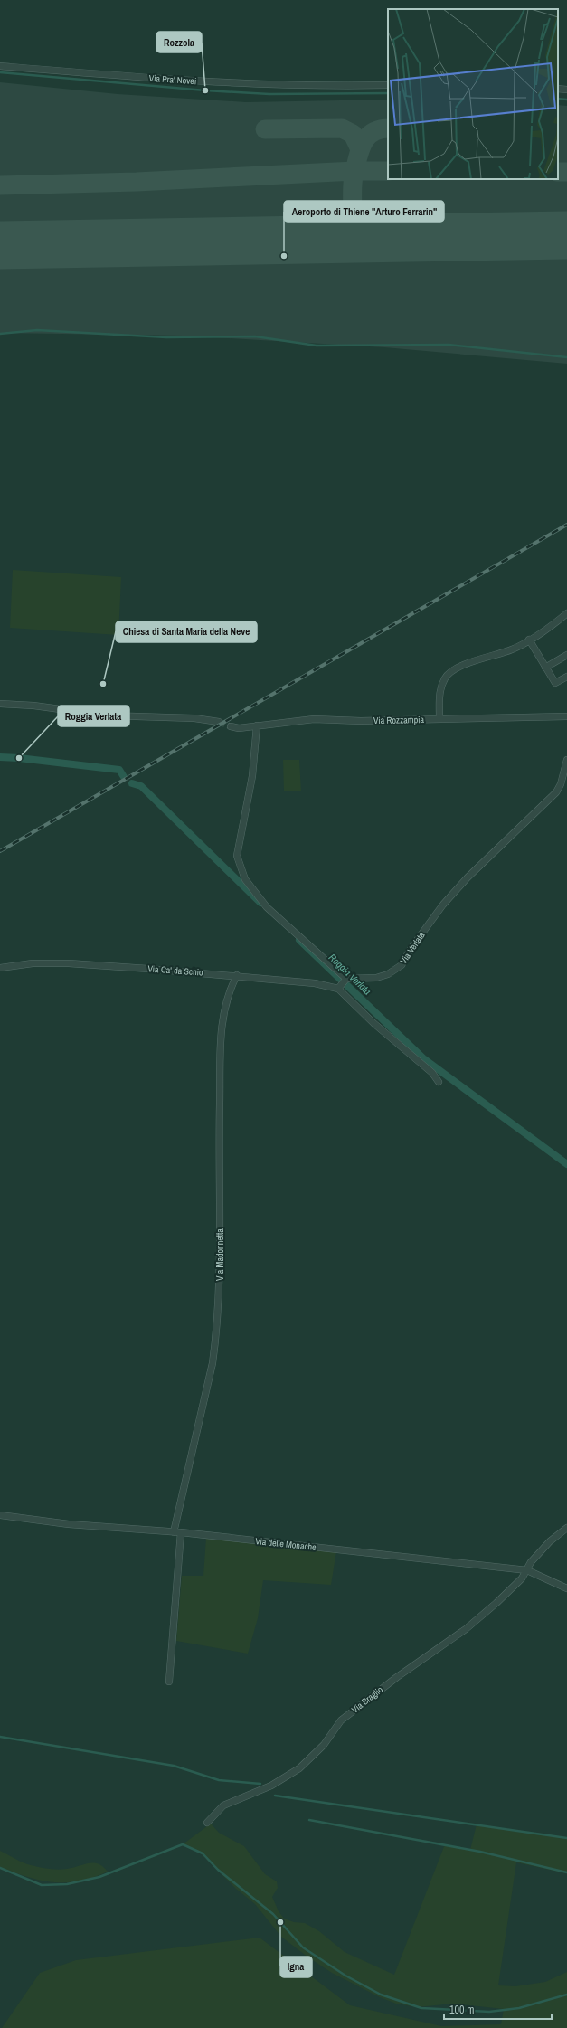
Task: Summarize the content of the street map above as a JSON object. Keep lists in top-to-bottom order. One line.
{"streets":{"street":["Via Pra' Novei","Via Rozzampia","Via Verlata","Via Ca' da Schio","Via Madonnetta","Via delle Monache","Via Braglio"]},"crossings":[["Via Verlata","Via Ca' da Schio"],["Via Ca' da Schio","Via Madonnetta"],["Via Madonnetta","Via delle Monache"],["Via delle Monache","Via Braglio"]],"water":["Roggia Verlata"],"places":["Rozzola","Aeroporto di Thiene \"Arturo Ferrarin\"","Chiesa di Santa Maria della Neve","Roggia Verlata","Igna"],"scale_bar":"100 m"}
